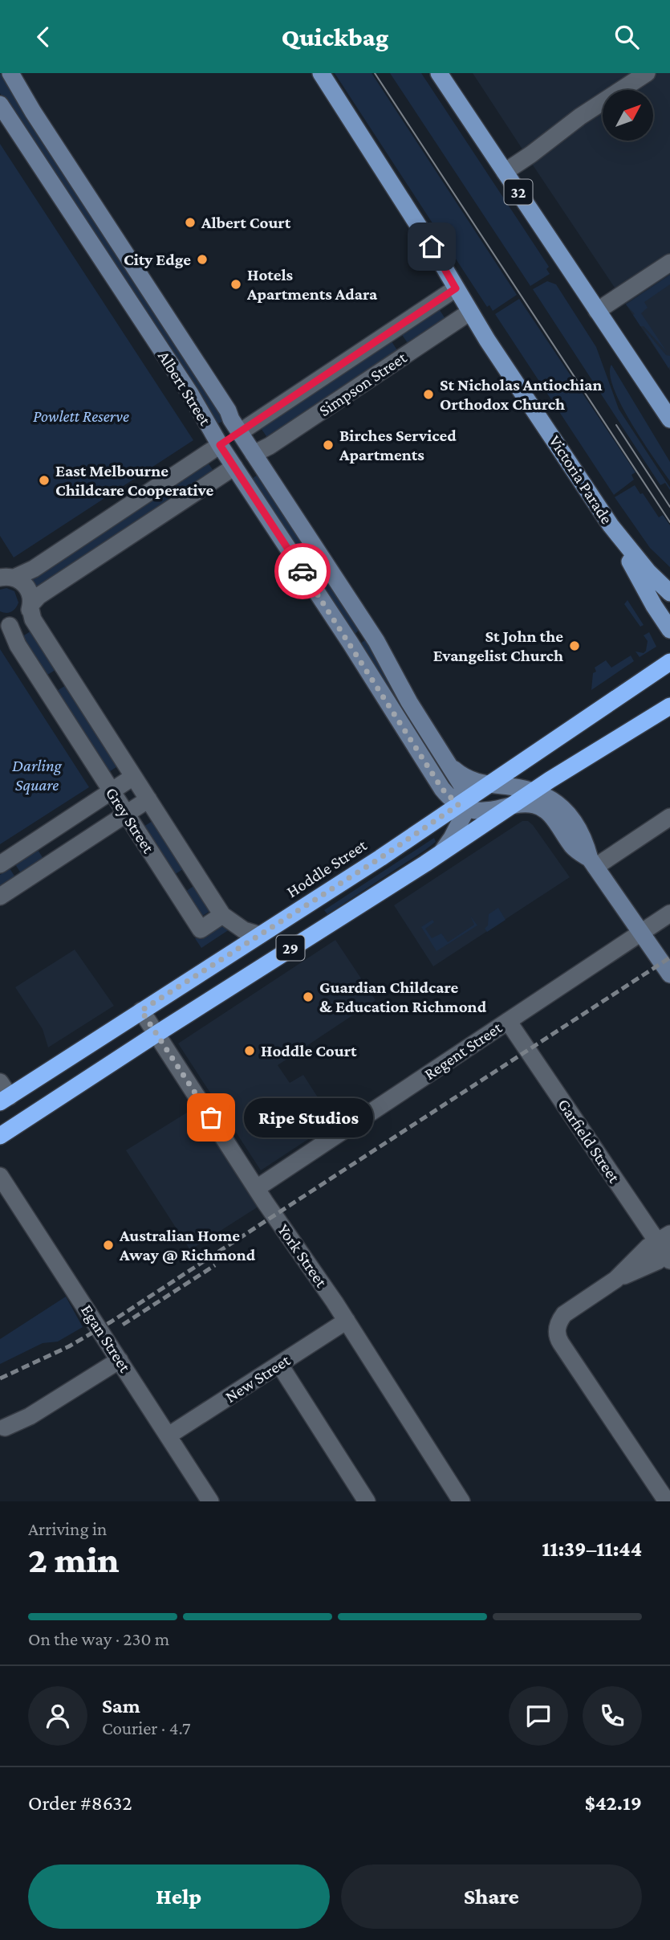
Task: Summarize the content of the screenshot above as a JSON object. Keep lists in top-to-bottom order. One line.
{"streets":{"highway":["Hoddle Street","29"],"main road":["32","Victoria Parade"],"street":["Simpson Street","Albert Street","Grey Street","Regent Street","Garfield Street","York Street","Egan Street","New Street"]},"crossings":[["Simpson Street","Albert Street"],["Simpson Street","Victoria Parade"],["Albert Street","Hoddle Street"],["Albert Street","29"],["Grey Street","Hoddle Street"],["Hoddle Street","York Street"],["29","York Street"],["Regent Street","Garfield Street"],["Regent Street","York Street"],["York Street","New Street"],["Egan Street","New Street"]],"parks":["Powlett Reserve","Darling Square"],"places":["Albert Court","City Edge","Hotels Apartments Adara","St Nicholas Antiochian Orthodox Church","Birches Serviced Apartments","East Melbourne Childcare Cooperative","St John the Evangelist Church","Guardian Childcare & Education Richmond","Hoddle Court","Ripe Studios","Australian Home Away @ Richmond"],"north":"top right","page":{"header":"Quickbag","bubble":"Ripe Studios","heading":["2 min","Arriving in","11:39–11:44"],"panel":["Sam","Courier · 4.7","Order #8632","$42.19"],"bar":"On the way · 230 m","buttons":["Help","Share"]}}
